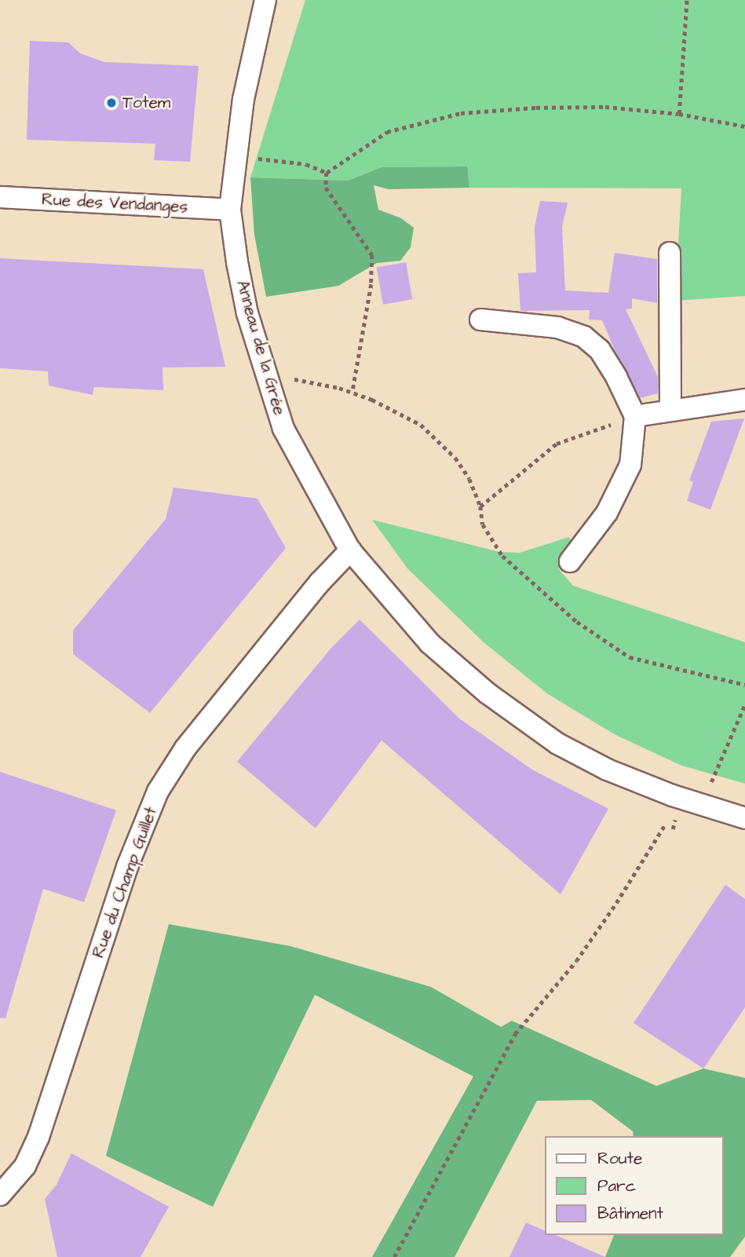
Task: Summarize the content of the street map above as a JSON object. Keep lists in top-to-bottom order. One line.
{"streets":{"street":["Rue des Vendanges","Anneau de la Grée","Rue du Champ Guillet"]},"crossings":[["Rue des Vendanges","Anneau de la Grée"],["Anneau de la Grée","Rue du Champ Guillet"]],"places":["Totem"],"legend":["Route","Parc","Bâtiment"]}
